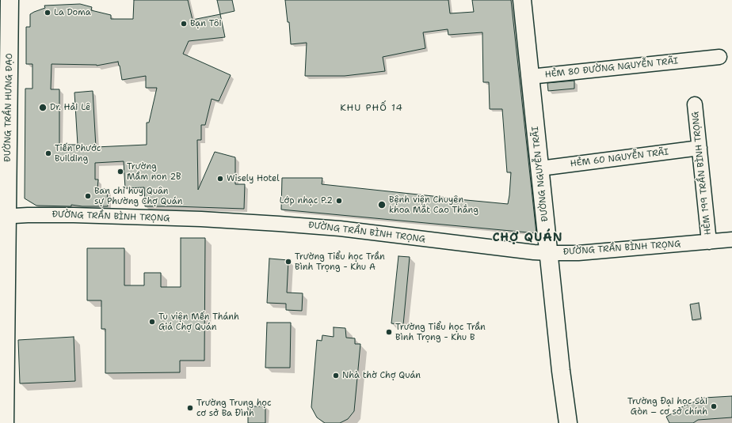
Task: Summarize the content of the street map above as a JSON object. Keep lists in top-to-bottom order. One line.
{"streets":{"main road":["ĐƯỜNG TRẦN HƯNG ĐẠO","ĐƯỜNG NGUYỄN TRÃI"],"street":["HẺM 80 ĐƯỜNG NGUYỄN TRÃI","HẺM 60 NGUYỄN TRÃI","HẺM 199 TRẦN BÌNH TRỌNG","ĐƯỜNG TRẦN BÌNH TRỌNG"]},"crossings":[["HẺM 80 ĐƯỜNG NGUYỄN TRÃI","ĐƯỜNG NGUYỄN TRÃI"],["ĐƯỜNG TRẦN HƯNG ĐẠO","ĐƯỜNG TRẦN BÌNH TRỌNG"],["HẺM 60 NGUYỄN TRÃI","HẺM 199 TRẦN BÌNH TRỌNG"],["HẺM 60 NGUYỄN TRÃI","ĐƯỜNG NGUYỄN TRÃI"],["HẺM 199 TRẦN BÌNH TRỌNG","ĐƯỜNG TRẦN BÌNH TRỌNG"],["ĐƯỜNG NGUYỄN TRÃI","ĐƯỜNG TRẦN BÌNH TRỌNG"]],"districts":["KHU PHỐ 14","CHỢ QUÁN"],"places":["La Doma","Bạn Tôi","Dr. Hải Lê","Tiến Phước Building","Trường Mầm non 2B","Wisely Hotel","Ban chỉ huy Quân sự Phường Chợ Quán","Lớp nhạc P.2","Bệnh viện Chuyên khoa Mắt Cao Thắng","Trường Tiểu học Trần Bình Trọng - Khu A","Tu viện Mến Thánh Giá Chợ Quán","Trường Tiểu học Trần Bình Trọng - Khu B","Nhà thờ Chợ Quán","Trường Đại học Sài Gòn – cơ sở chính","Trường Trung học cơ sở Ba Đình"]}
